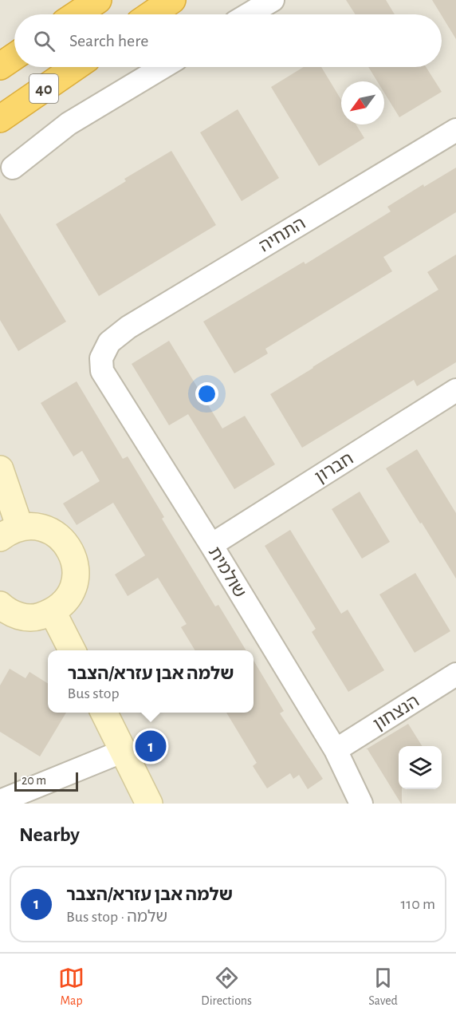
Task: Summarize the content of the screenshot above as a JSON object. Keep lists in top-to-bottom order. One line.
{"streets":{"highway":["40"],"street":["התחיה","חברון","שולמית","הנצחון"]},"crossings":[["התחיה","שולמית"],["חברון","שולמית"],["שולמית","הנצחון"]],"scale_bar":"20 m","north":"bottom left","page":{"search":"Search here","popup":["שלמה אבן עזרא/הצבר","Bus stop"],"pins":"1","scale":"20 m","heading":"Nearby","list":[{"mark":"1","name":"שלמה אבן עזרא/הצבר","note":"Bus stop · שלמה","value":"110 m"}],"nav":["Map","Directions","Saved"]}}
